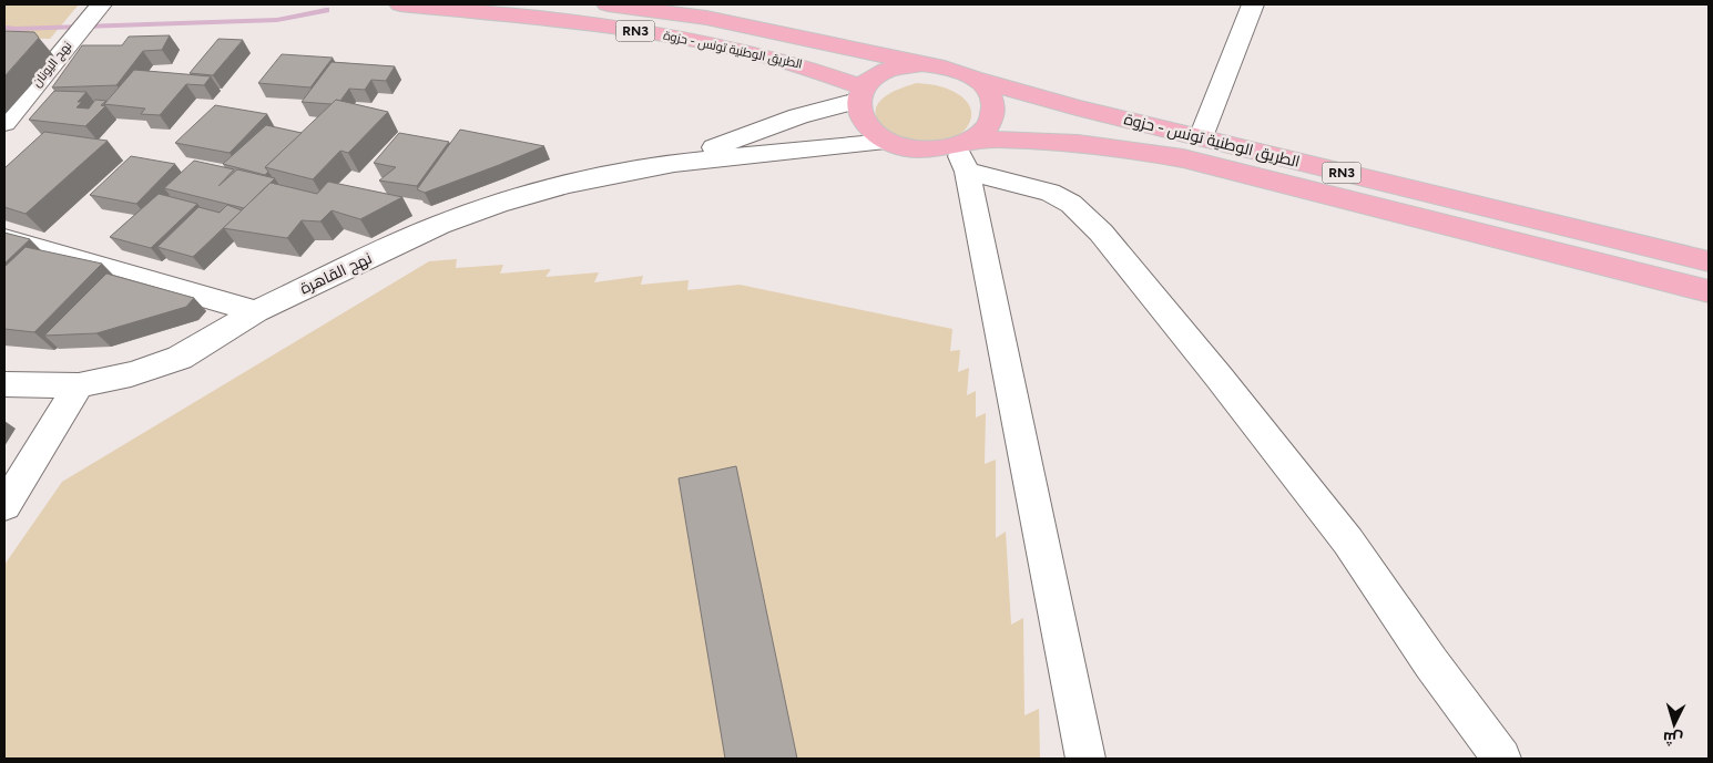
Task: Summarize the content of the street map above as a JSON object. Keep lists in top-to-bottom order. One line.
{"streets":{"main road":["RN3","الطريق الوطنية تونس - حزوة"],"street":["نهج اليونان","نهج القاهرة"]},"crossings":[["RN3","الطريق الوطنية تونس - حزوة"]],"north":"bottom"}
